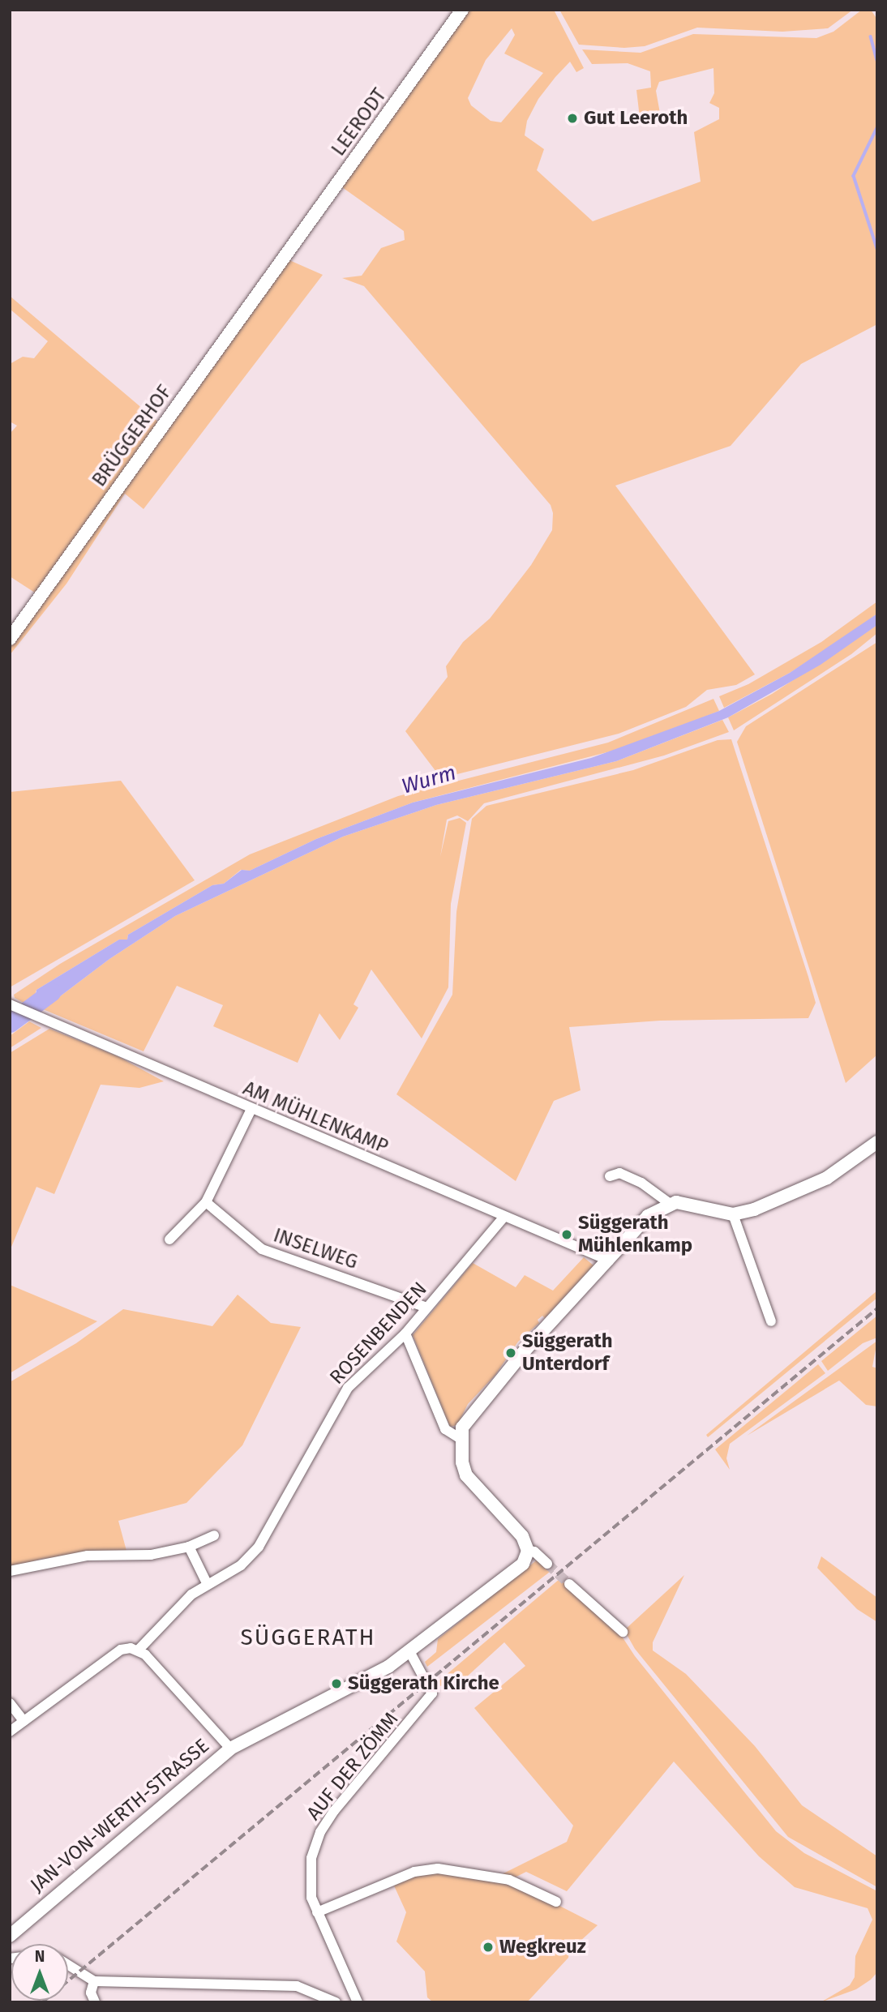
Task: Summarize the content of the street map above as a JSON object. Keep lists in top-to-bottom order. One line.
{"streets":{"main road":["LEERODT","BRÜGGERHOF","JAN-VON-WERTH-STRASSE"],"street":["AM MÜHLENKAMP","INSELWEG","ROSENBENDEN","AUF DER ZÖMM"]},"crossings":[["LEERODT","BRÜGGERHOF"],["AM MÜHLENKAMP","ROSENBENDEN"],["INSELWEG","ROSENBENDEN"],["AUF DER ZÖMM","JAN-VON-WERTH-STRASSE"]],"districts":["SÜGGERATH"],"water":["Wurm"],"places":["Gut Leeroth","Süggerath Mühlenkamp","Süggerath Unterdorf","Süggerath Kirche","Wegkreuz"],"north":"top"}
